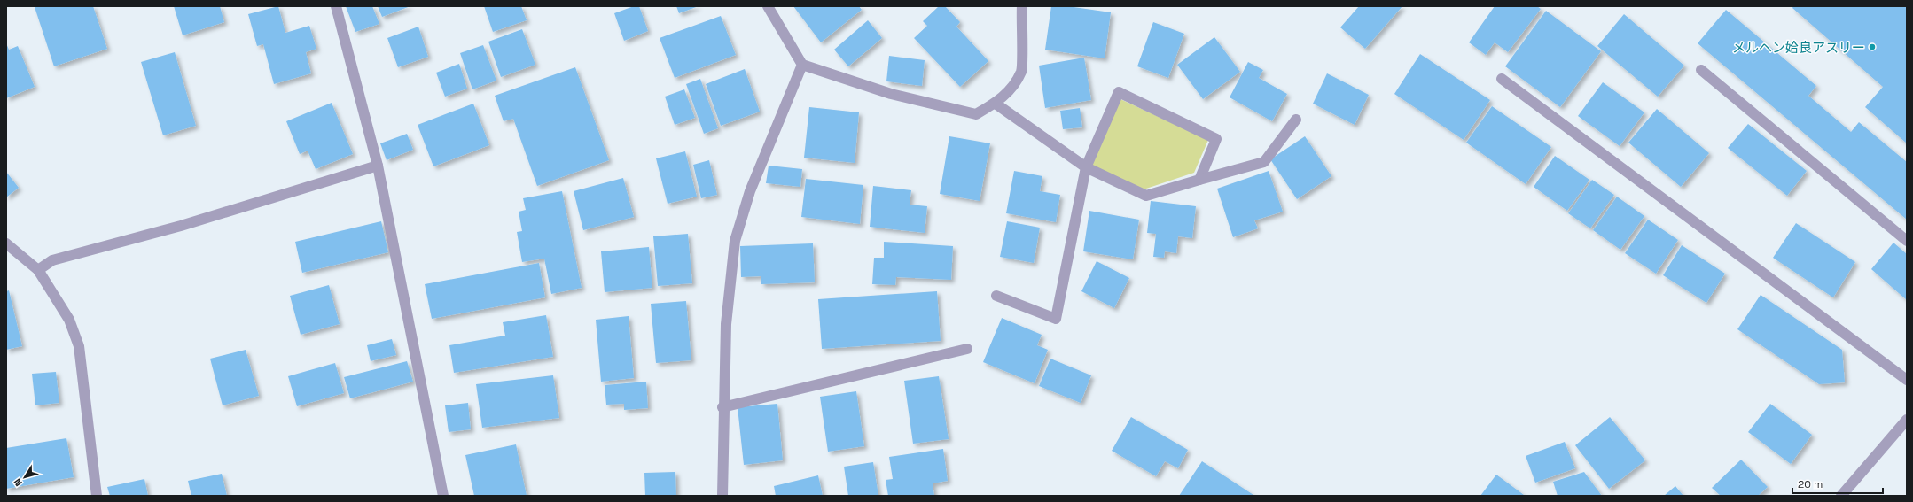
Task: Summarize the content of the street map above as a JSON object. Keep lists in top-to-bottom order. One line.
{"places":["メルヘン姶良アスリー"],"scale_bar":"20 m","north":"bottom left"}
